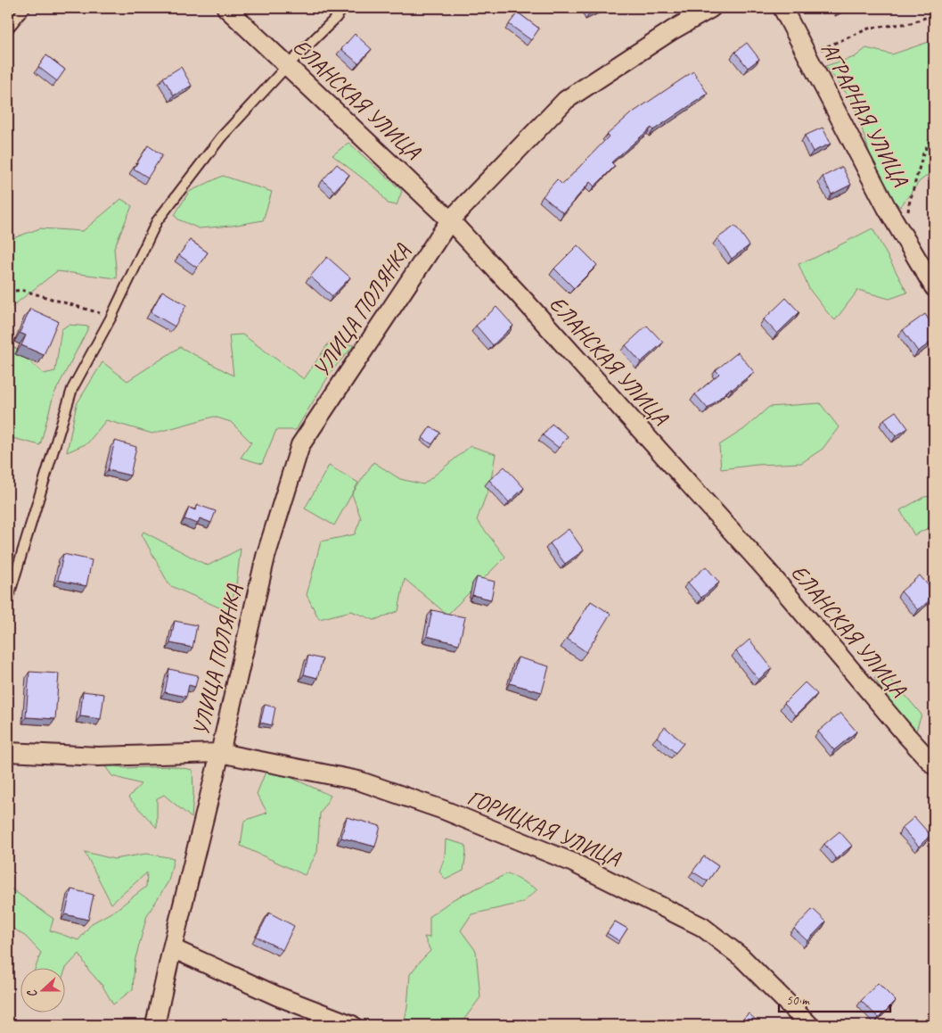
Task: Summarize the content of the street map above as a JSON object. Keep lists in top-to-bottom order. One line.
{"streets":{"street":["ЕЛАНСКАЯ УЛИЦА","АГРАРНАЯ УЛИЦА","УЛИЦА ПОЛЯНКА","ГОРИЦКАЯ УЛИЦА"]},"crossings":[["ЕЛАНСКАЯ УЛИЦА","УЛИЦА ПОЛЯНКА"],["УЛИЦА ПОЛЯНКА","ГОРИЦКАЯ УЛИЦА"]],"scale_bar":"50 m","north":"left"}
